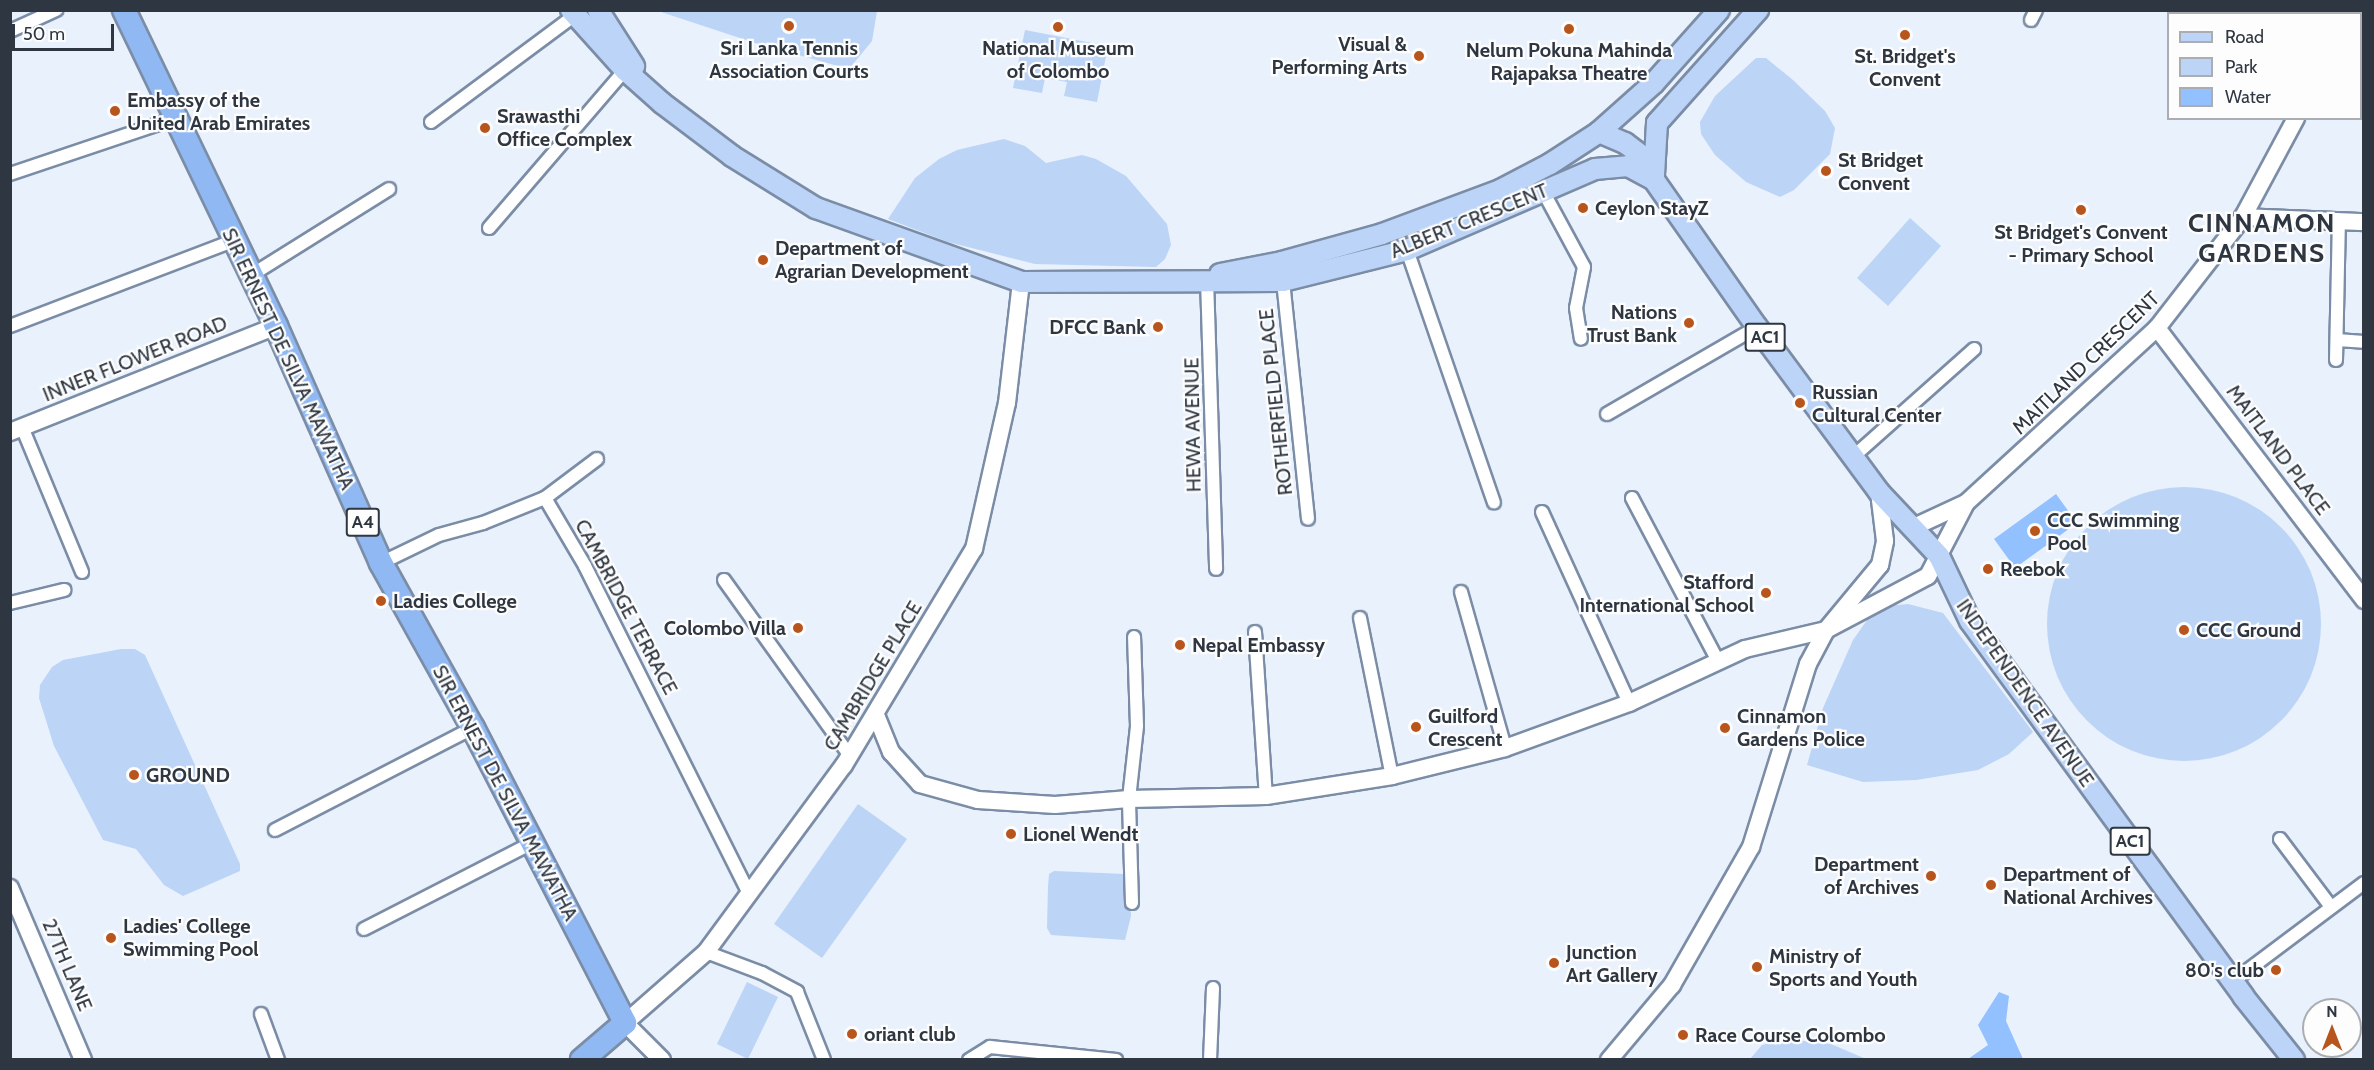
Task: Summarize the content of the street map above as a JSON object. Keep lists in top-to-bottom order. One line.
{"streets":{"highway":["SIR ERNEST DE SILVA MAWATHA","A4"],"main road":["ALBERT CRESCENT","AC1","INNER FLOWER ROAD","MAITLAND CRESCENT","MAITLAND PLACE","CAMBRIDGE PLACE","INDEPENDENCE AVENUE","27TH LANE"],"street":["ROTHERFIELD PLACE","HEWA AVENUE","CAMBRIDGE TERRACE"]},"crossings":[["ALBERT CRESCENT","ROTHERFIELD PLACE"],["ALBERT CRESCENT","HEWA AVENUE"],["ALBERT CRESCENT","CAMBRIDGE PLACE"],["ALBERT CRESCENT","INDEPENDENCE AVENUE"],["INNER FLOWER ROAD","SIR ERNEST DE SILVA MAWATHA"],["SIR ERNEST DE SILVA MAWATHA","CAMBRIDGE PLACE"],["MAITLAND CRESCENT","MAITLAND PLACE"],["MAITLAND CRESCENT","CAMBRIDGE PLACE"],["MAITLAND CRESCENT","INDEPENDENCE AVENUE"],["CAMBRIDGE TERRACE","CAMBRIDGE PLACE"]],"districts":["CINNAMON GARDENS"],"places":["Sri Lanka Tennis Association Courts","National Museum of Colombo","Nelum Pokuna Mahinda Rajapaksa Theatre","St. Bridget's Convent","Visual & Performing Arts","Embassy of the United Arab Emirates","Srawasthi Office Complex","St Bridget Convent","Ceylon StayZ","St Bridget's Convent - Primary School","Department of Agrarian Development","Nations Trust Bank","DFCC Bank","Russian Cultural Center","CCC Swimming Pool","Reebok","Stafford International School","Ladies College","Colombo Villa","CCC Ground","Nepal Embassy","Guilford Crescent","Cinnamon Gardens Police","GROUND","Lionel Wendt","Department of Archives","Department of National Archives","Ladies' College Swimming Pool","Junction Art Gallery","Ministry of Sports and Youth","80's club","oriant club","Race Course Colombo"],"legend":["Road","Park","Water"],"scale_bar":"50 m","north":"top"}
